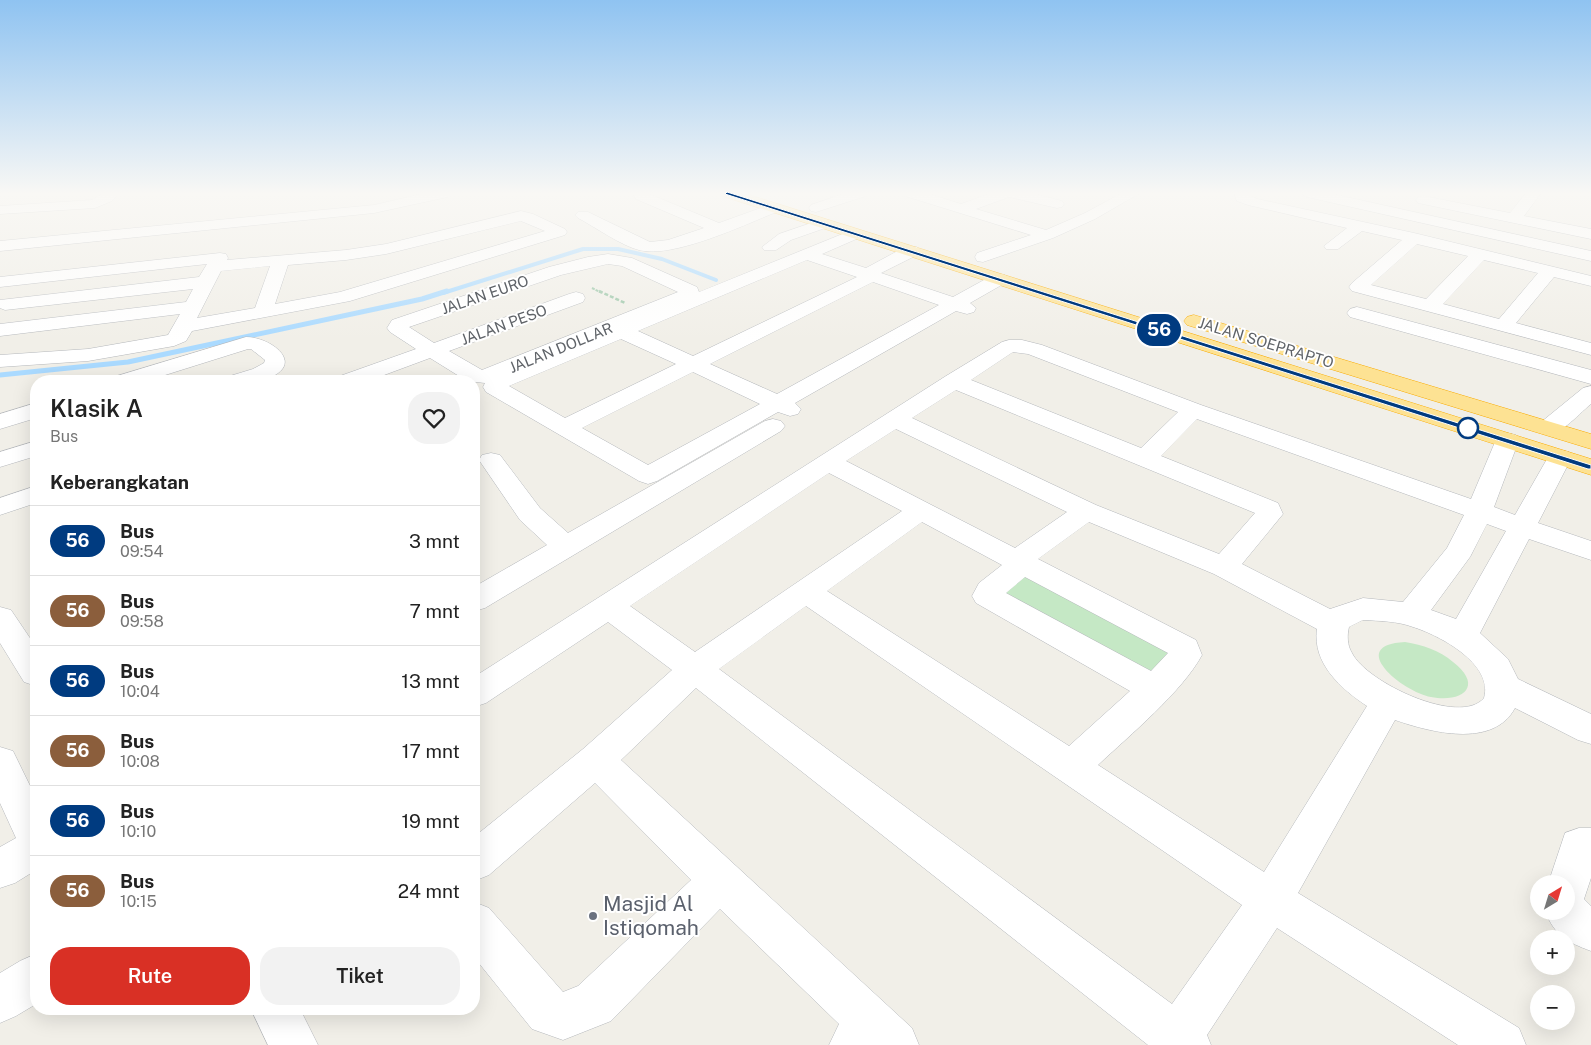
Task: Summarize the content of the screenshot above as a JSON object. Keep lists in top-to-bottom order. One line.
{"streets":{"highway":["JALAN SOEPRAPTO"],"street":["JALAN EURO","JALAN PESO","JALAN DOLLAR"]},"crossings":[["JALAN EURO","JALAN PESO"],["JALAN EURO","JALAN DOLLAR"],["JALAN PESO","JALAN DOLLAR"]],"places":["Masjid Al Istiqomah"],"lines":["bus line 56"],"north":"top right","page":{"on_map":"56","heading":[["Klasik A","Bus"],"Keberangkatan"],"list":[{"mark":"56","name":"Bus","note":"09:54","value":"3 mnt"},{"mark":"56","name":"Bus","note":"09:58","value":"7 mnt"},{"mark":"56","name":"Bus","note":"10:04","value":"13 mnt"},{"mark":"56","name":"Bus","note":"10:08","value":"17 mnt"},{"mark":"56","name":"Bus","note":"10:10","value":"19 mnt"},{"mark":"56","name":"Bus","note":"10:15","value":"24 mnt"}],"map_buttons":["+","−"],"buttons":["Rute","Tiket"]}}
